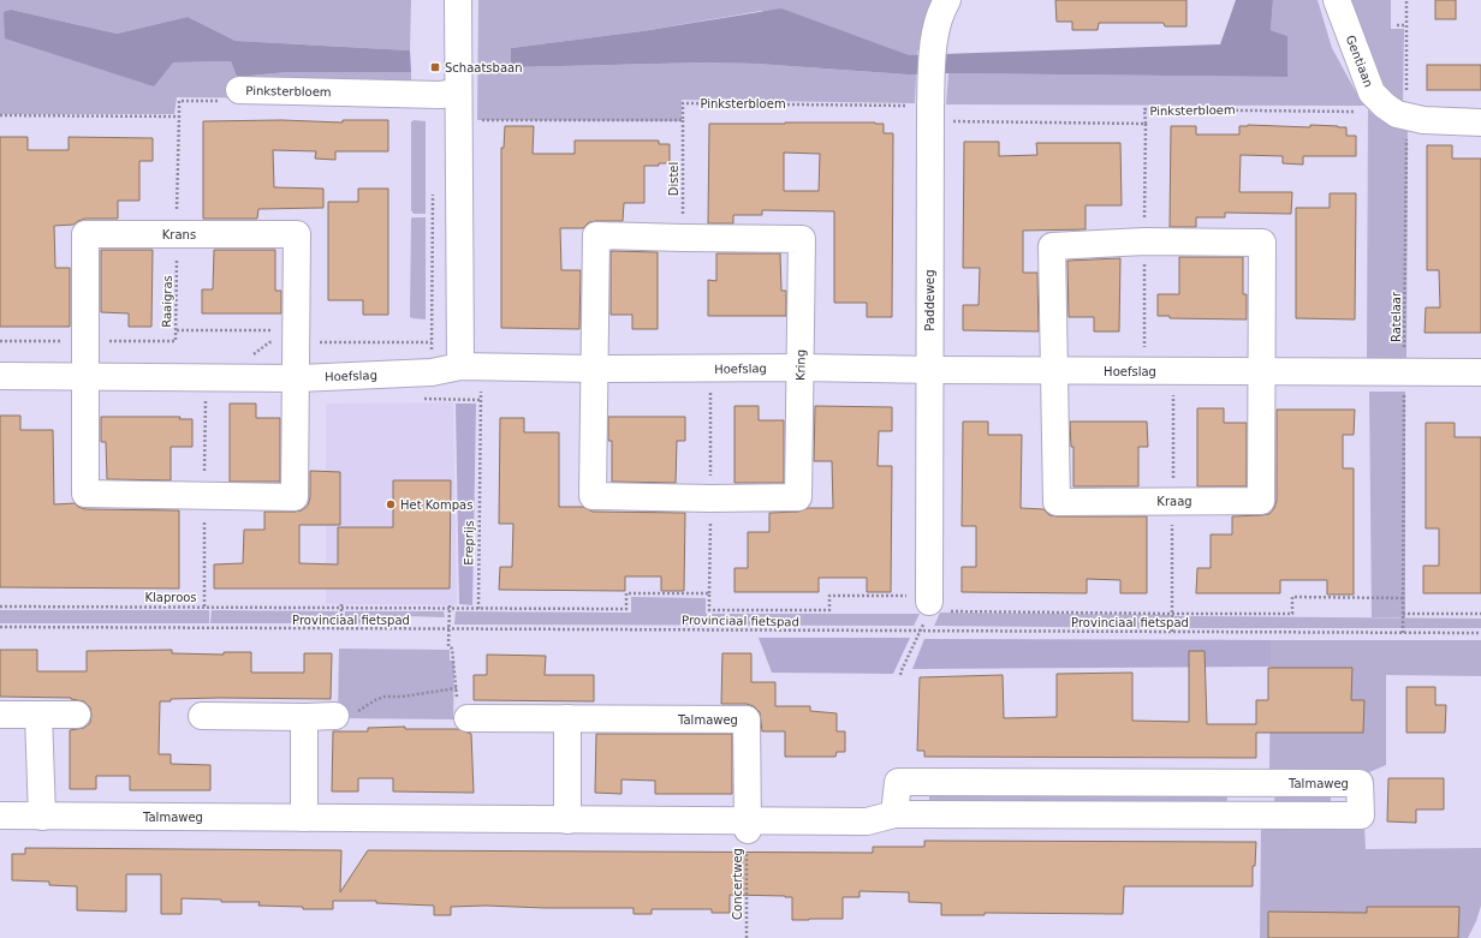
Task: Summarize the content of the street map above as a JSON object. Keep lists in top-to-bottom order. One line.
{"streets":{"street":["Gentiaan","Pinksterbloem","Krans","Paddeweg","Kring","Hoefslag","Kraag","Talmaweg"],"path":["Distel","Raaigras","Ratelaar","Ereprijs","Klaproos","Provinciaal fietspad","Concertweg"]},"crossings":[["Gentiaan","Pinksterbloem"],["Gentiaan","Ratelaar"],["Pinksterbloem","Distel"],["Pinksterbloem","Paddeweg"],["Pinksterbloem","Raaigras"],["Distel","Kring"],["Krans","Raaigras"],["Krans","Hoefslag"],["Paddeweg","Hoefslag"],["Paddeweg","Klaproos"],["Ratelaar","Hoefslag"],["Ratelaar","Provinciaal fietspad"],["Kring","Hoefslag"],["Hoefslag","Kraag"],["Ereprijs","Klaproos"],["Talmaweg","Concertweg"]],"places":{"transit":["Schaatsbaan"],"other":["Het Kompas"]}}
